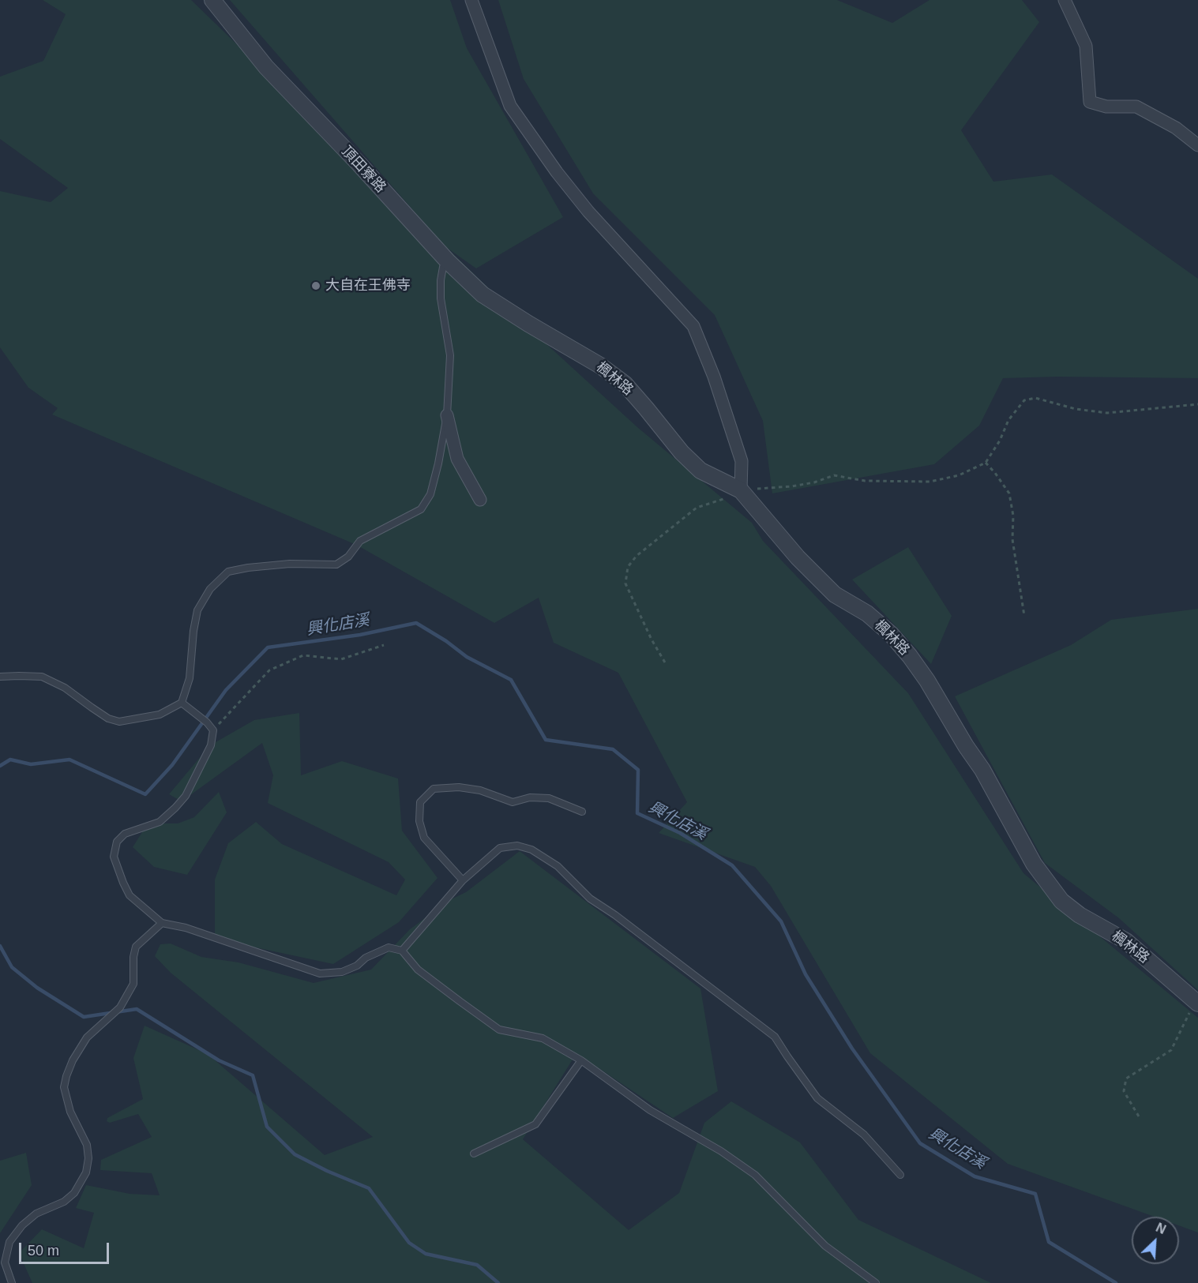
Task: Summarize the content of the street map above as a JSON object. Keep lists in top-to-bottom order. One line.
{"streets":{"street":["頂田寮路","楓林路"]},"crossings":[["頂田寮路","楓林路"]],"water":["興化店溪"],"places":["大自在王佛寺"],"scale_bar":"50 m","north":"top right"}
